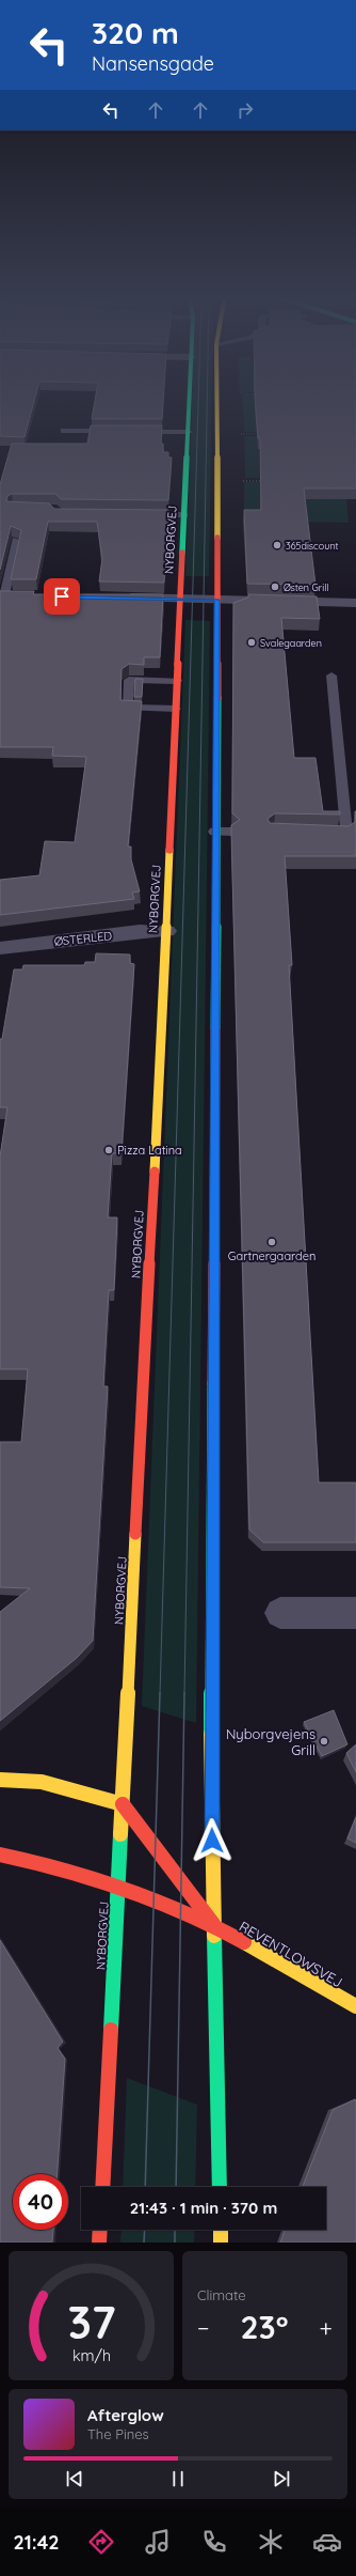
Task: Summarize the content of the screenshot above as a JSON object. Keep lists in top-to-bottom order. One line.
{"streets":{"street":["NYBORGVEJ","ØSTERLED","REVENTLOWSVEJ"]},"crossings":[["NYBORGVEJ","ØSTERLED"]],"places":["365discount","Østen Grill","Svalegaarden","Pizza Latina","Gartnergaarden","Nyborgvejens Grill"],"page":{"turn":["320 m","Nansensgade"],"limit":"40","trip":"21:43 · 1 min · 370 m","tile":"Climate","heat":["−","23°","+"],"song":["Afterglow","The Pines"],"tabs":"21:42","gauge":["37","km/h"]}}
